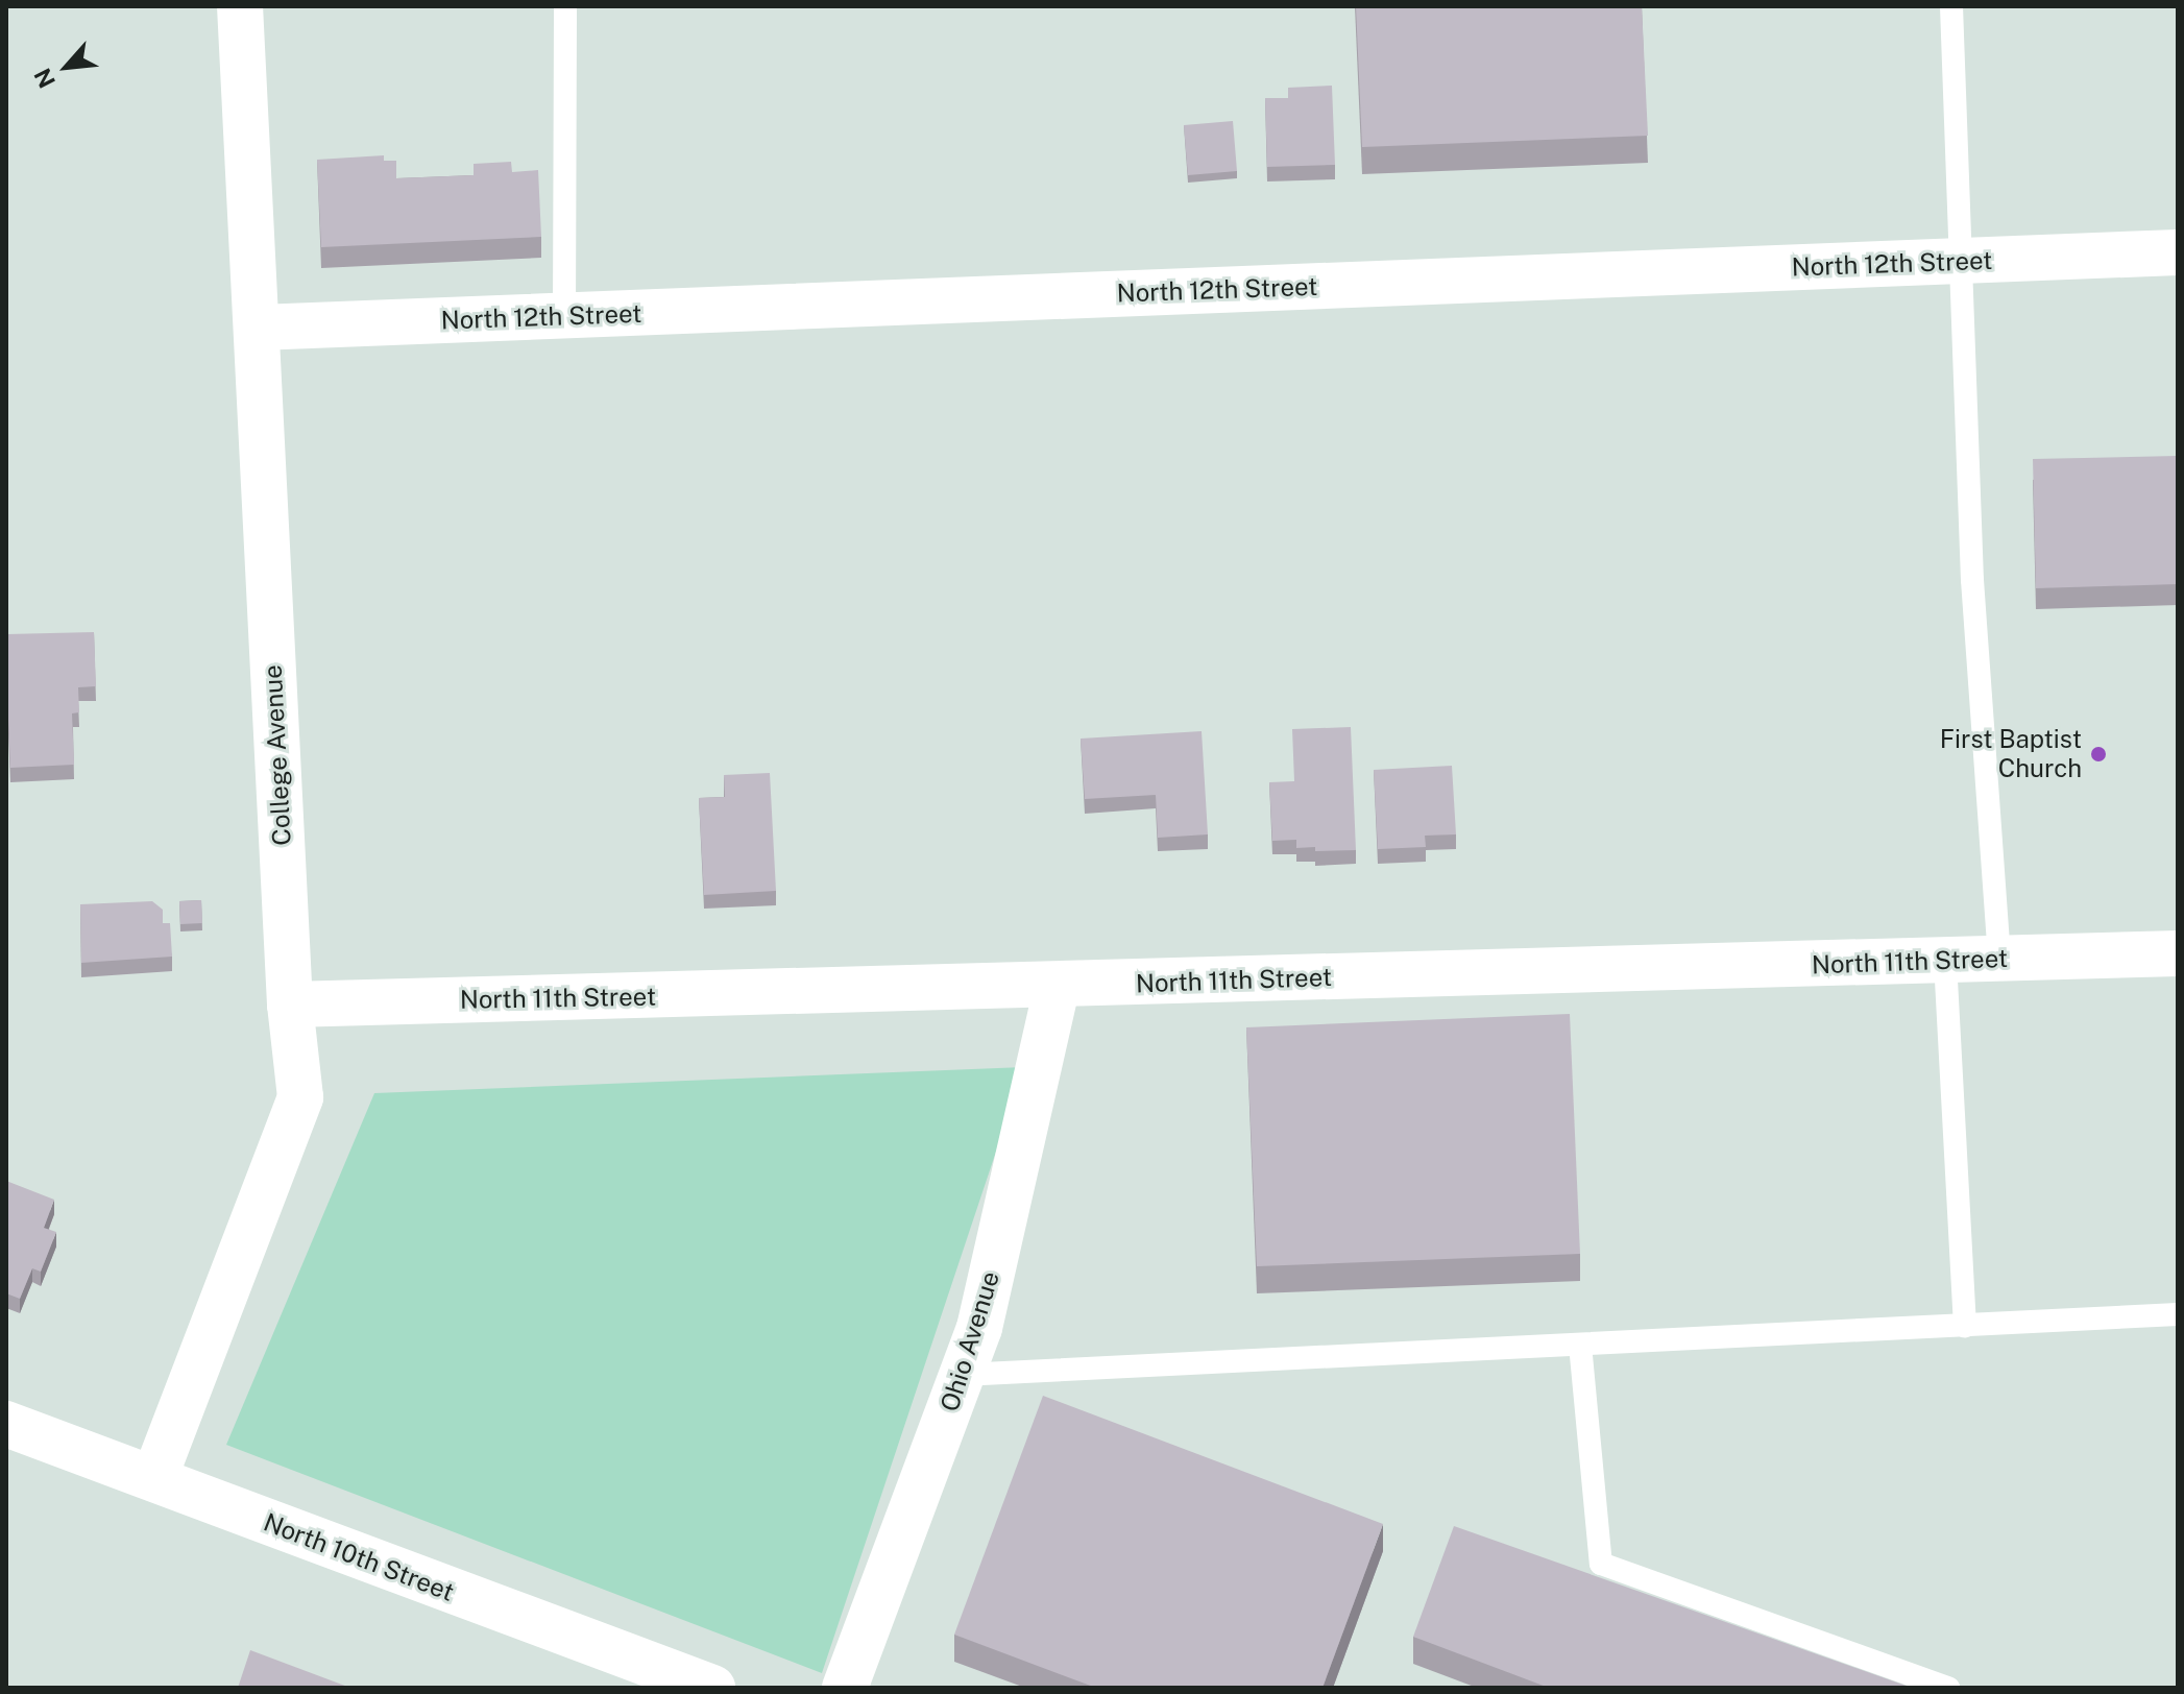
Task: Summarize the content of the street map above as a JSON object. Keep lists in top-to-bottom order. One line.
{"streets":{"street":["North 12th Street","College Avenue","North 11th Street","Ohio Avenue","North 10th Street"]},"crossings":[["North 12th Street","College Avenue"],["College Avenue","North 11th Street"],["College Avenue","North 10th Street"],["North 11th Street","Ohio Avenue"]],"places":["First Baptist Church"],"north":"bottom left"}
